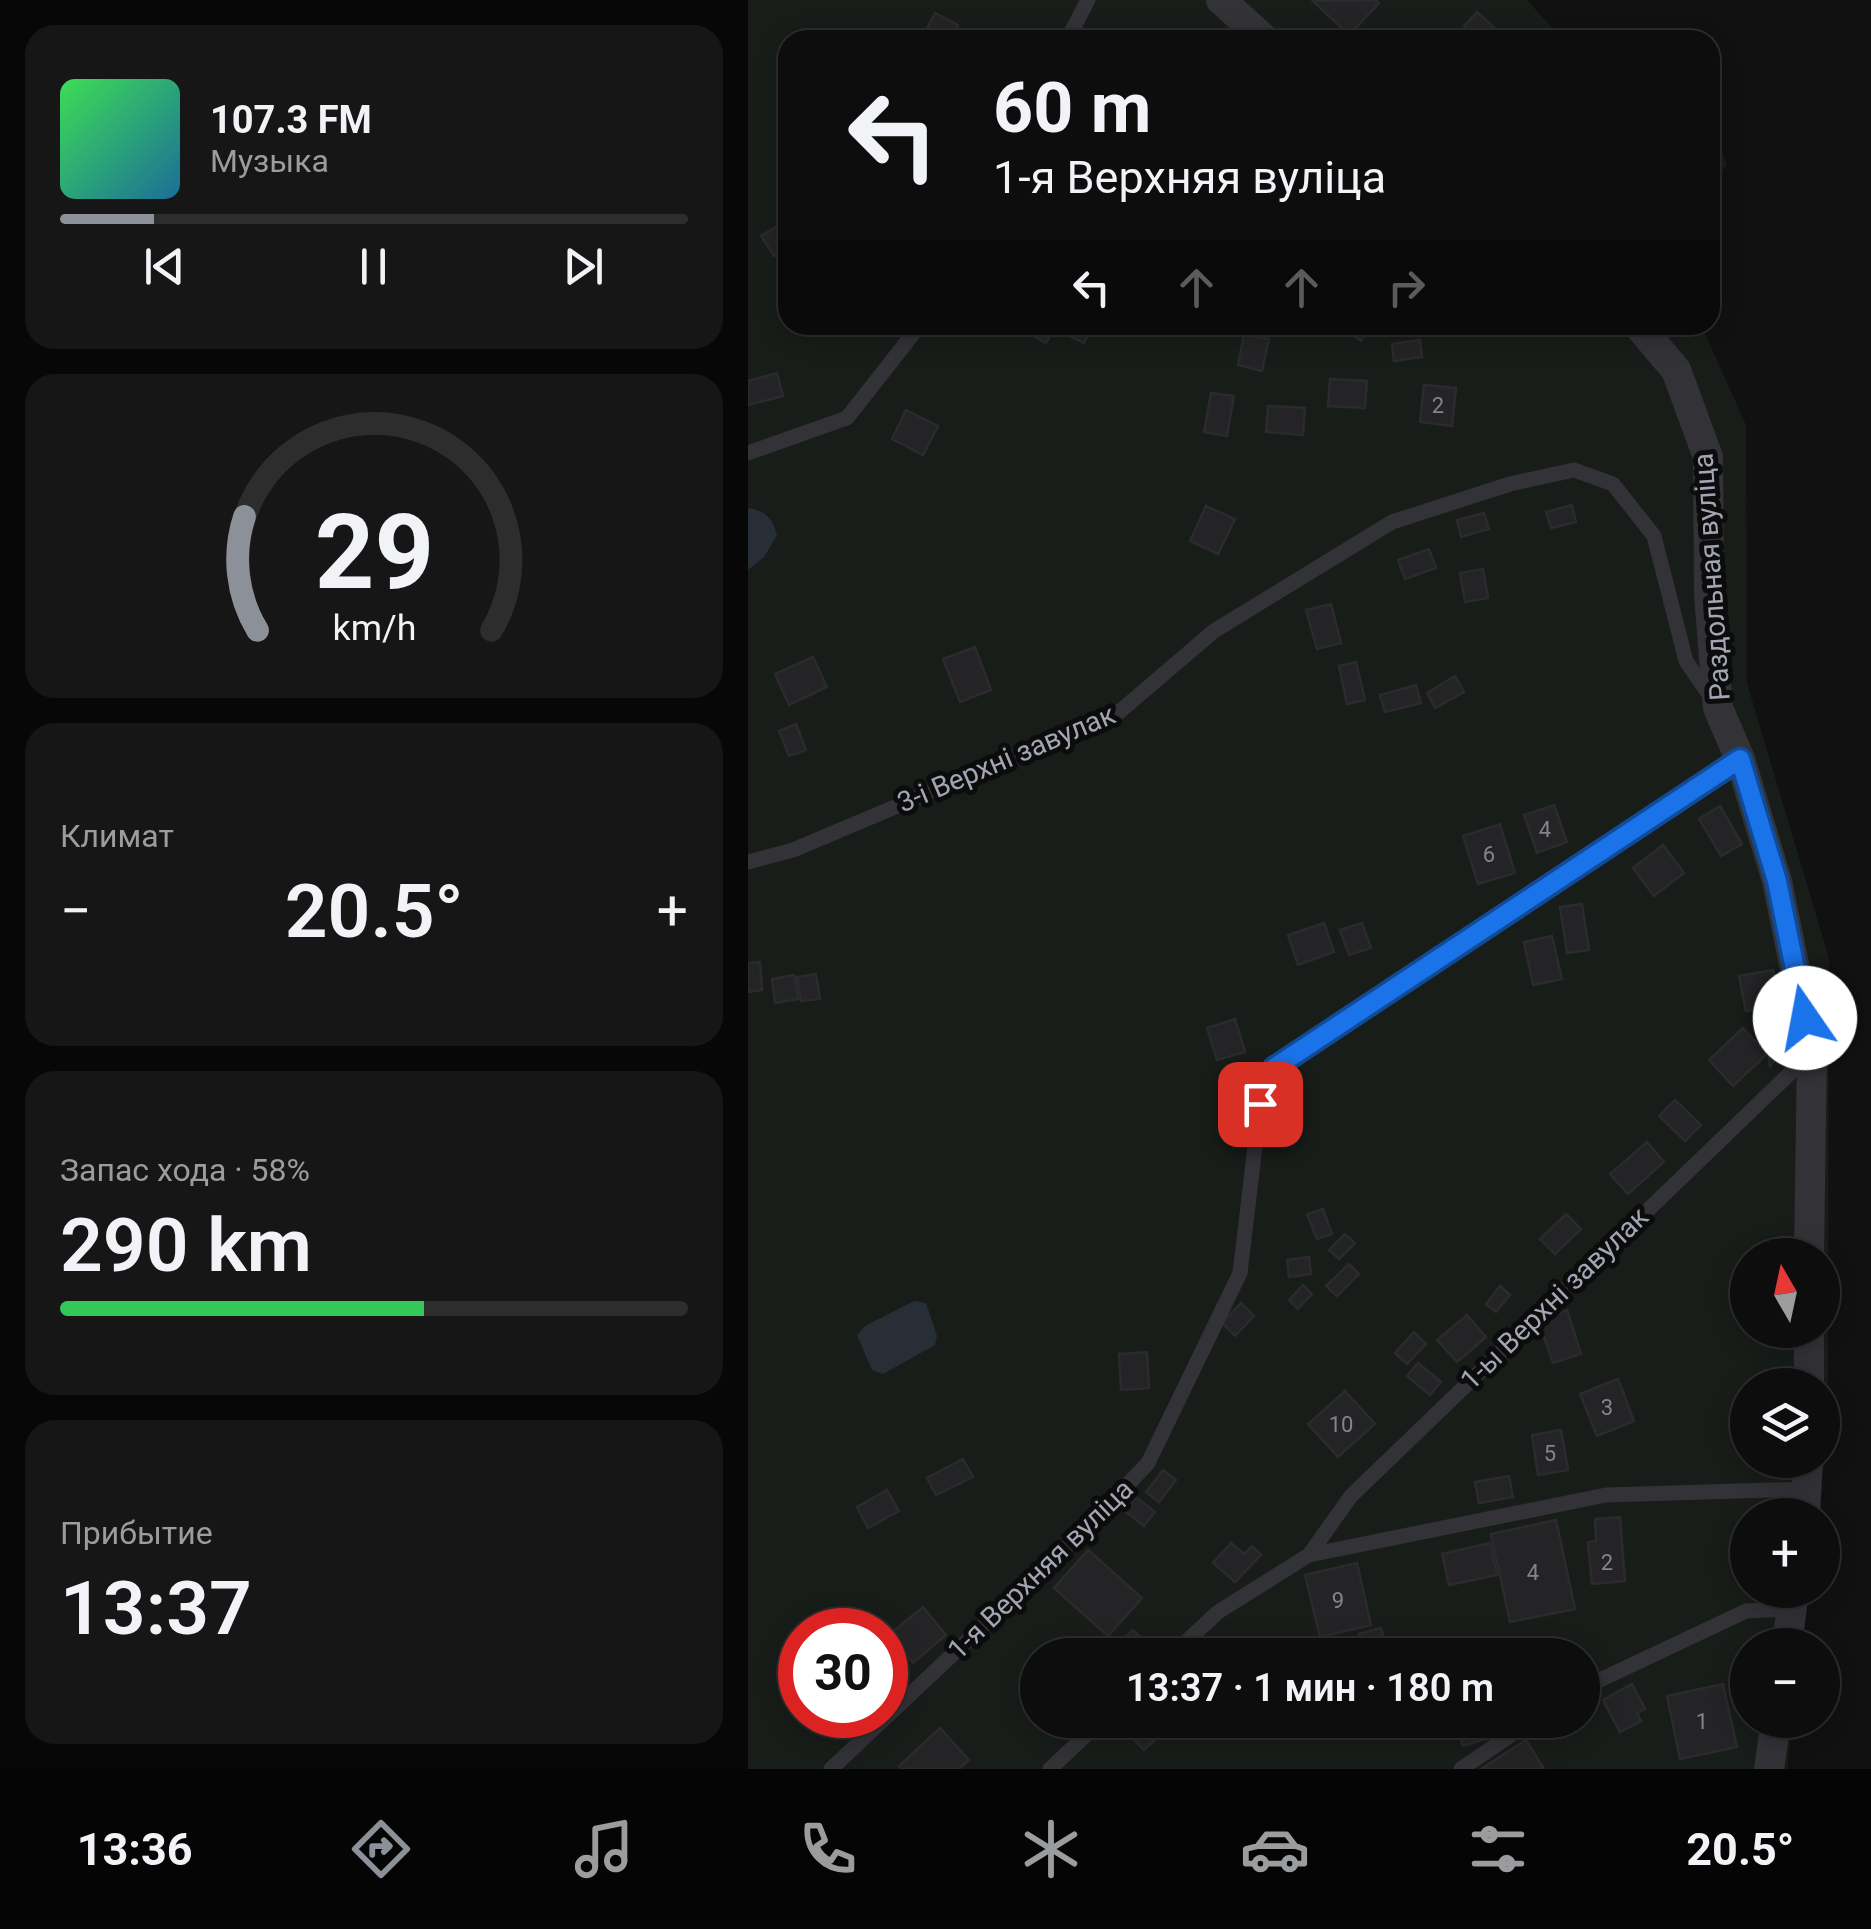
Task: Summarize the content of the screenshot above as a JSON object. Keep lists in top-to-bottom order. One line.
{"streets":{"street":["Раздольная вуліца"],"lane":["3-і Верхні завулак","1-ы Верхні завулак","1-я Верхняя вуліца"]},"crossings":[["Раздольная вуліца","3-і Верхні завулак"],["Раздольная вуліца","1-ы Верхні завулак"],["Раздольная вуліца","1-я Верхняя вуліца"]],"house_numbers":["2","4","6","3","10","5","2","4","9","1"],"north":"top","page":{"turn":["60 m","1-я Верхняя вуліца"],"song":["107.3 FM","Музыка"],"tile":["Климат",["Запас хода · 58%","290 km"],["Прибытие","13:37"]],"heat":["−","20.5°","+"],"map_buttons":["+","−"],"limit":"30","trip":"13:37 · 1 мин · 180 m","tabs":["13:36","20.5°"],"gauge":["29","km/h"]}}
